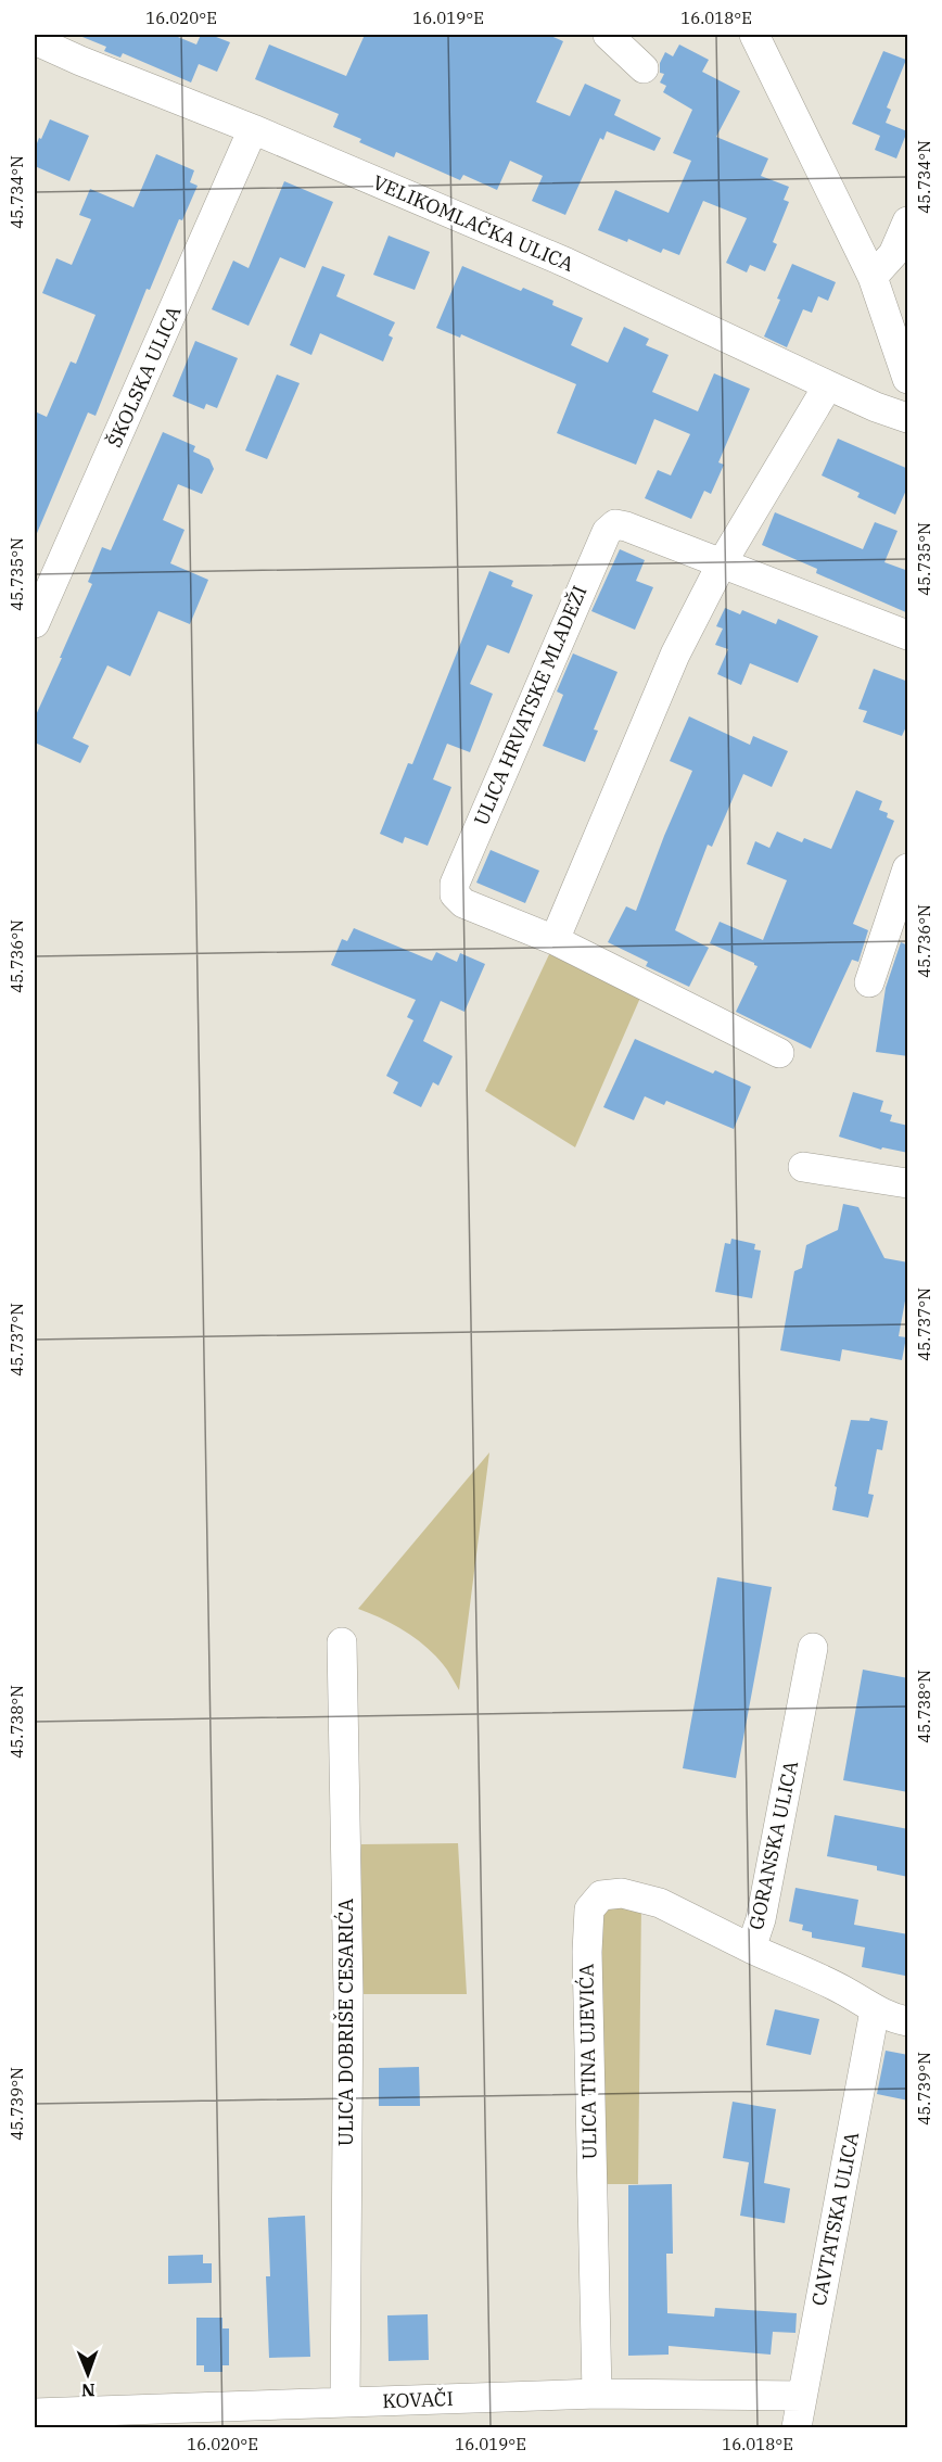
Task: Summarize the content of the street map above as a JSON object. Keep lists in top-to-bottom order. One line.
{"streets":{"street":["VELIKOMLAČKA ULICA","ŠKOLSKA ULICA","ULICA HRVATSKE MLADEŽI","GORANSKA ULICA","ULICA DOBRIŠE CESARIĆA","ULICA TINA UJEVIĆA","CAVTATSKA ULICA","KOVAČI"]},"crossings":[["VELIKOMLAČKA ULICA","ŠKOLSKA ULICA"],["GORANSKA ULICA","ULICA TINA UJEVIĆA"],["GORANSKA ULICA","CAVTATSKA ULICA"],["ULICA DOBRIŠE CESARIĆA","KOVAČI"],["ULICA TINA UJEVIĆA","KOVAČI"],["CAVTATSKA ULICA","KOVAČI"]],"north":"bottom","coordinates":["16.020°E","16.019°E","16.018°E","45.734°N","45.735°N","45.736°N","45.737°N","45.738°N","45.739°N"]}
